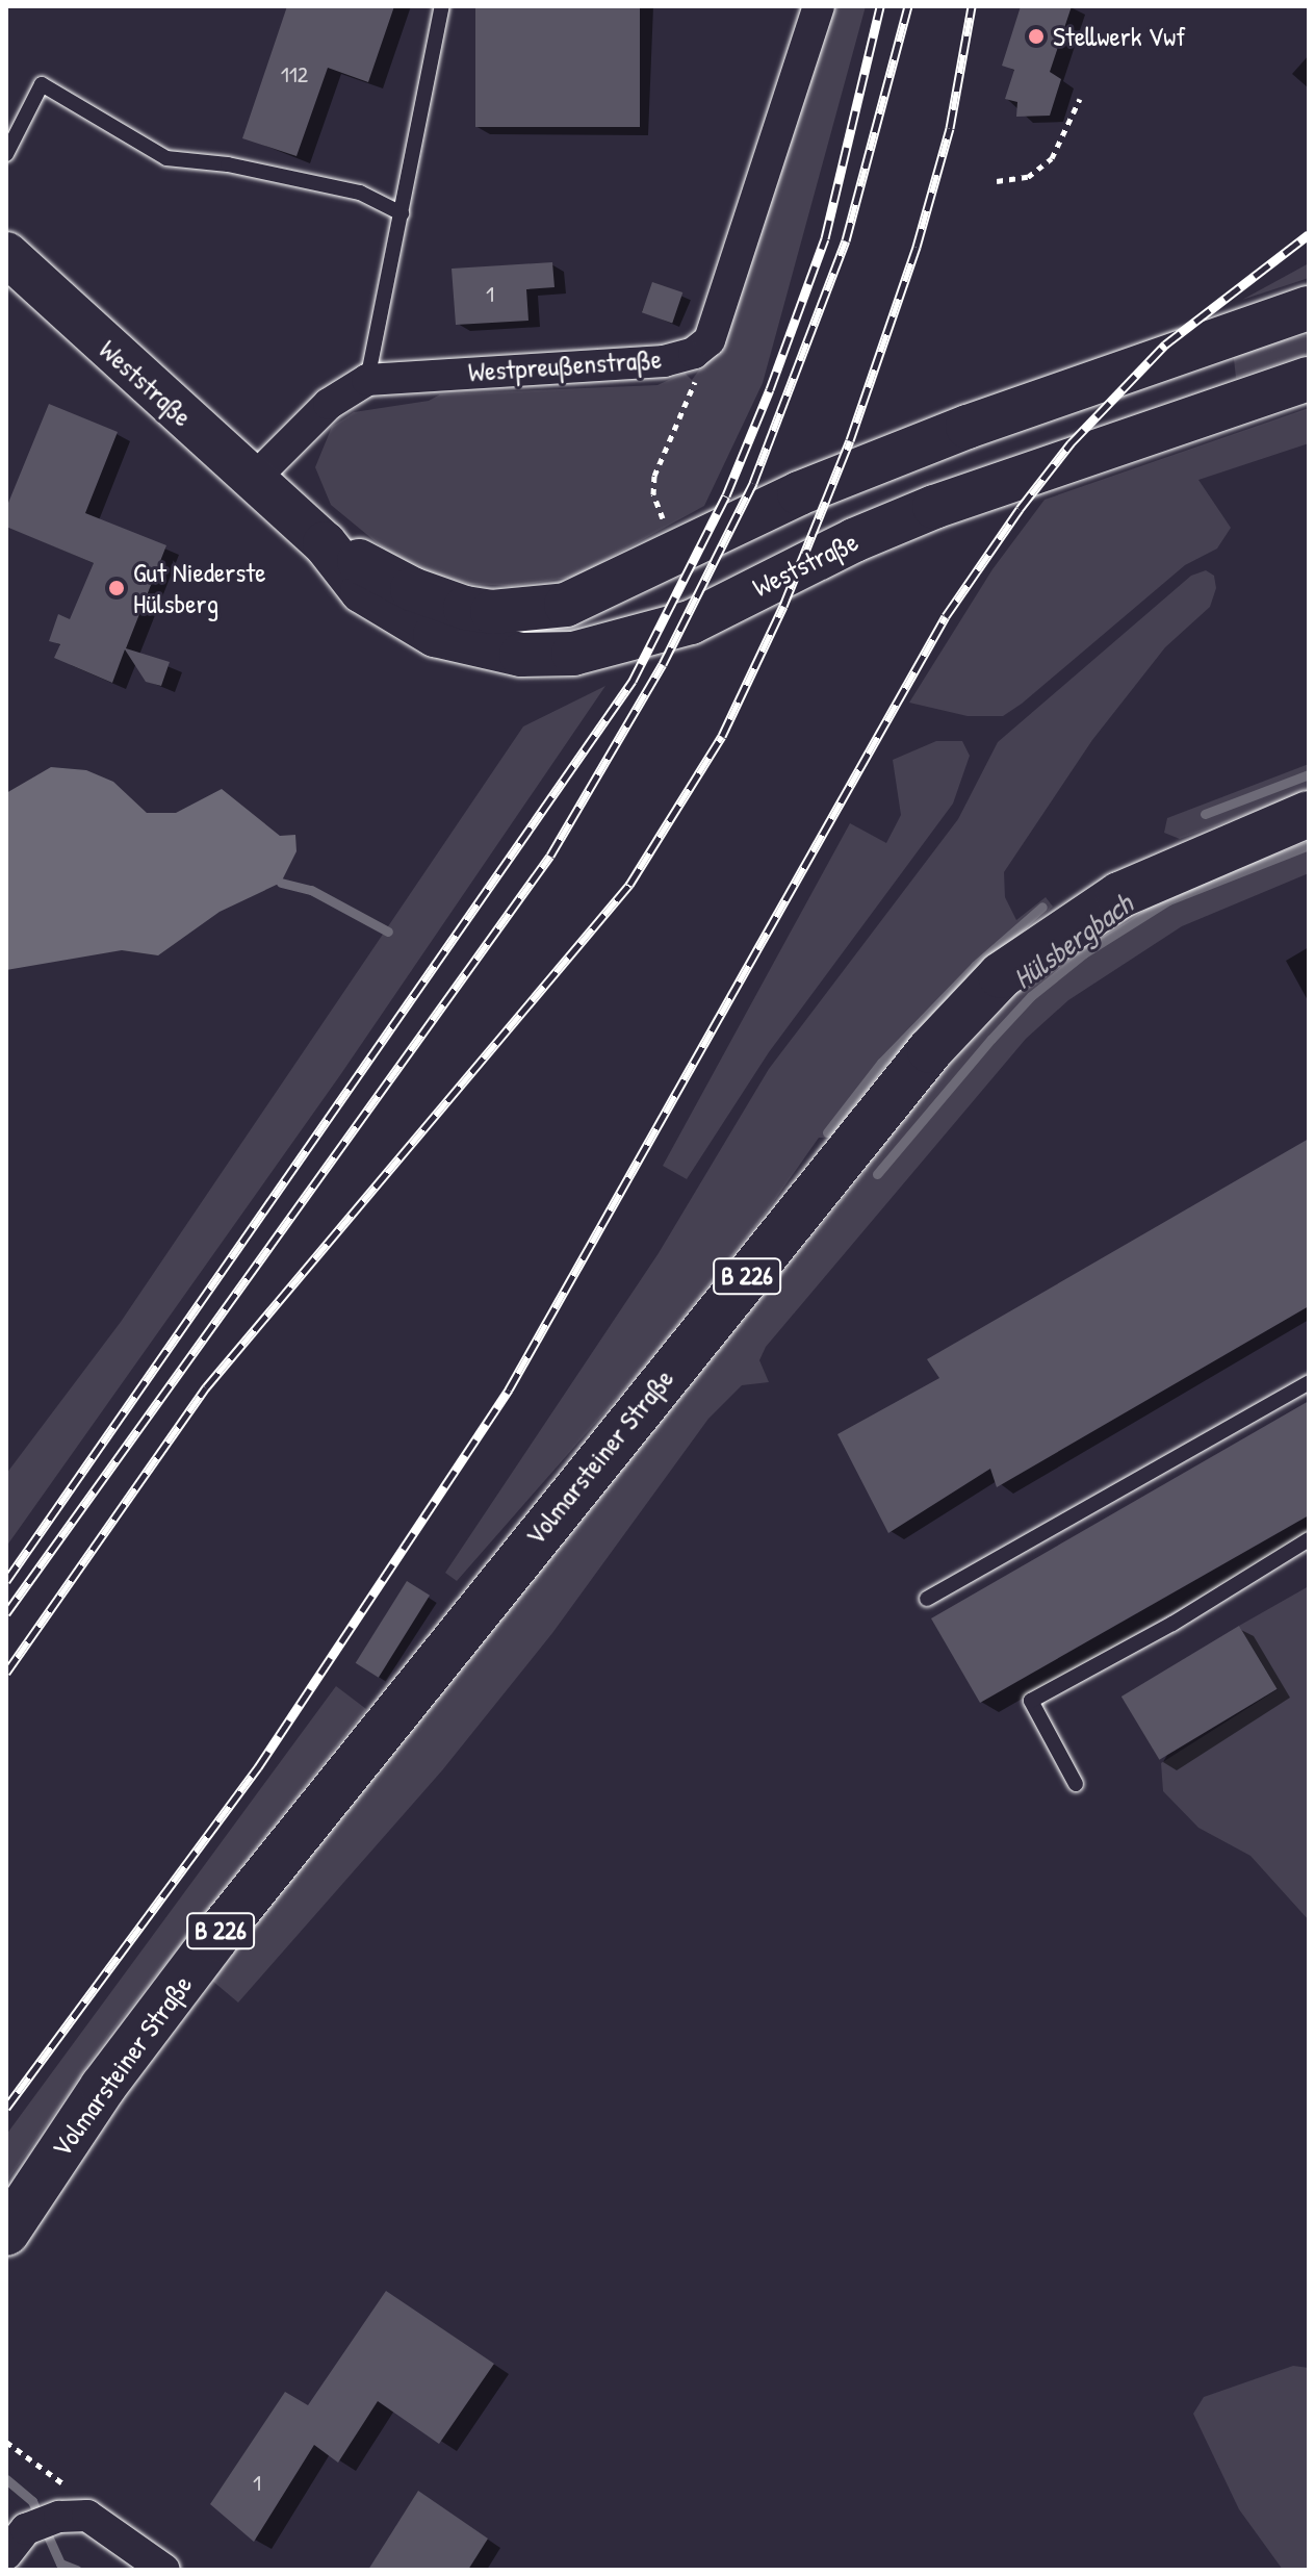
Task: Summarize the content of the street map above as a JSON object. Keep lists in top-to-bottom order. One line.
{"streets":{"main road":["B 226","Volmarsteiner Straße"],"street":["Westpreußenstraße","Weststraße"]},"crossings":[["Westpreußenstraße","Weststraße"]],"water":["Hülsbergbach"],"places":["Stellwerk Vwf","Gut Niederste Hülsberg"],"house_numbers":["112","1","1"]}
